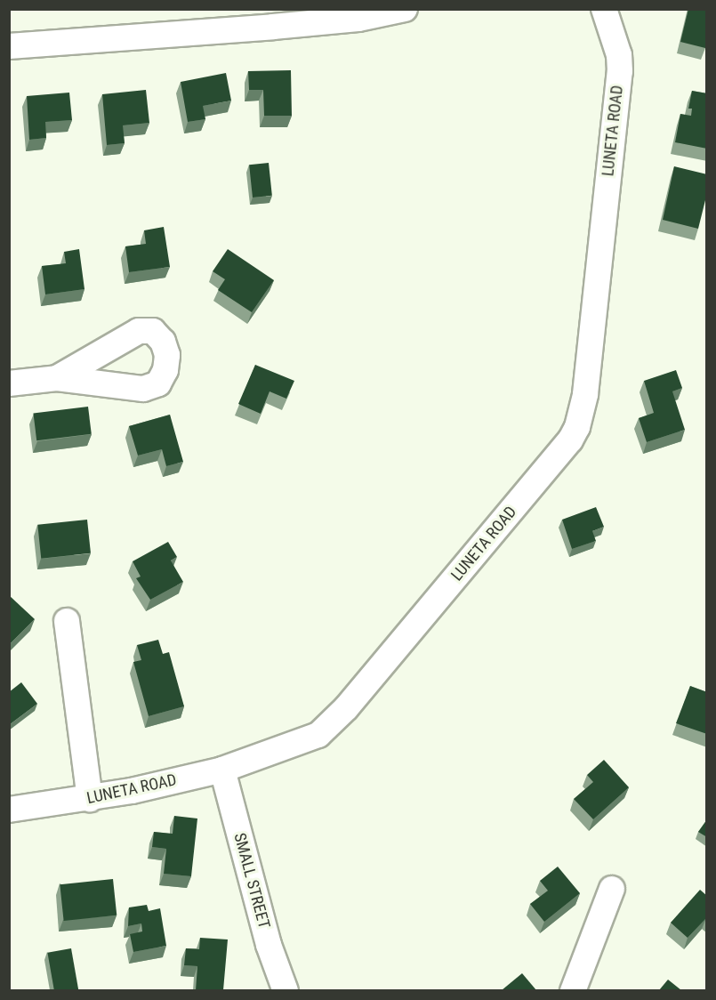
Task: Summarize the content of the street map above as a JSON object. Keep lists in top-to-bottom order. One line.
{"streets":{"street":["LUNETA ROAD","SMALL STREET"]},"crossings":[["LUNETA ROAD","SMALL STREET"]]}
